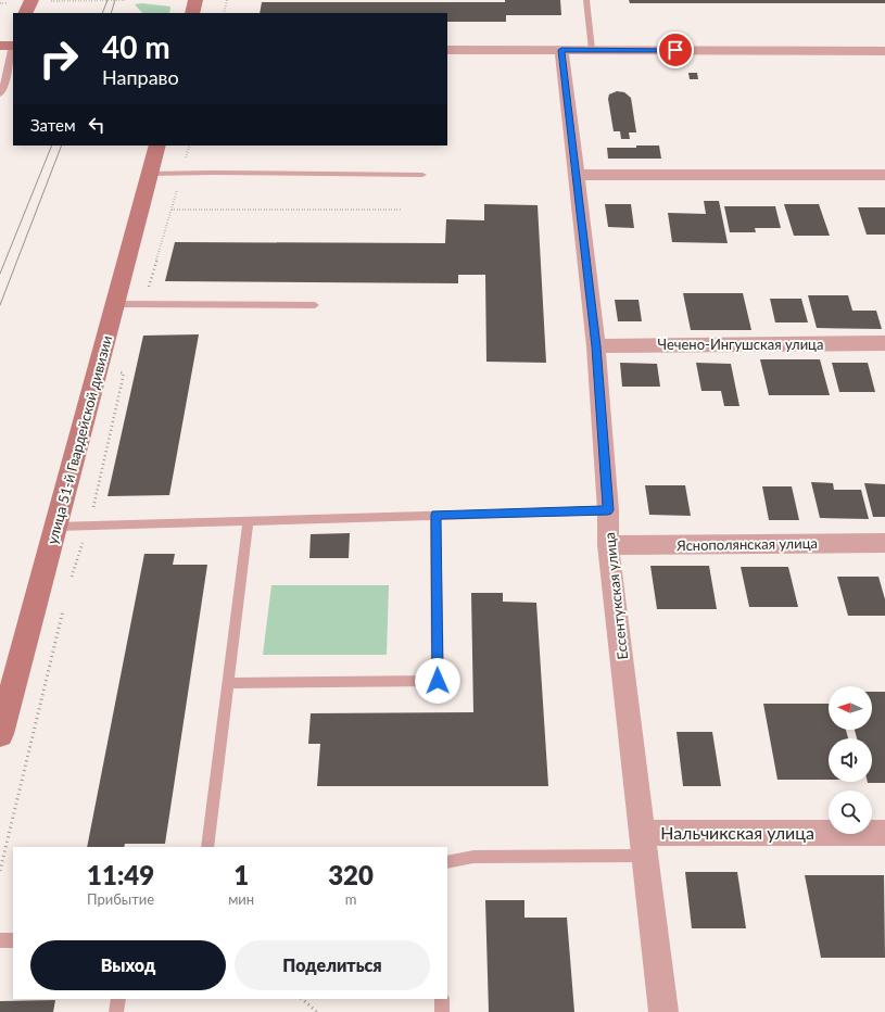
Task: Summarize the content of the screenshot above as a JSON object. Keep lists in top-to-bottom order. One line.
{"streets":{"main road":["улица 51-й Гвардейской дивизии"],"street":["Чечено-Ингушская улица","Яснополянская улица","Ессентукская улица","Нальчикская улица"]},"crossings":[["Чечено-Ингушская улица","Ессентукская улица"],["Яснополянская улица","Ессентукская улица"],["Ессентукская улица","Нальчикская улица"]],"north":"left","page":{"turn":["40 m","Направо"],"then":"Затем","eta":["11:49","Прибытие","1","мин","320","m"],"buttons":["Выход","Поделиться"]}}
